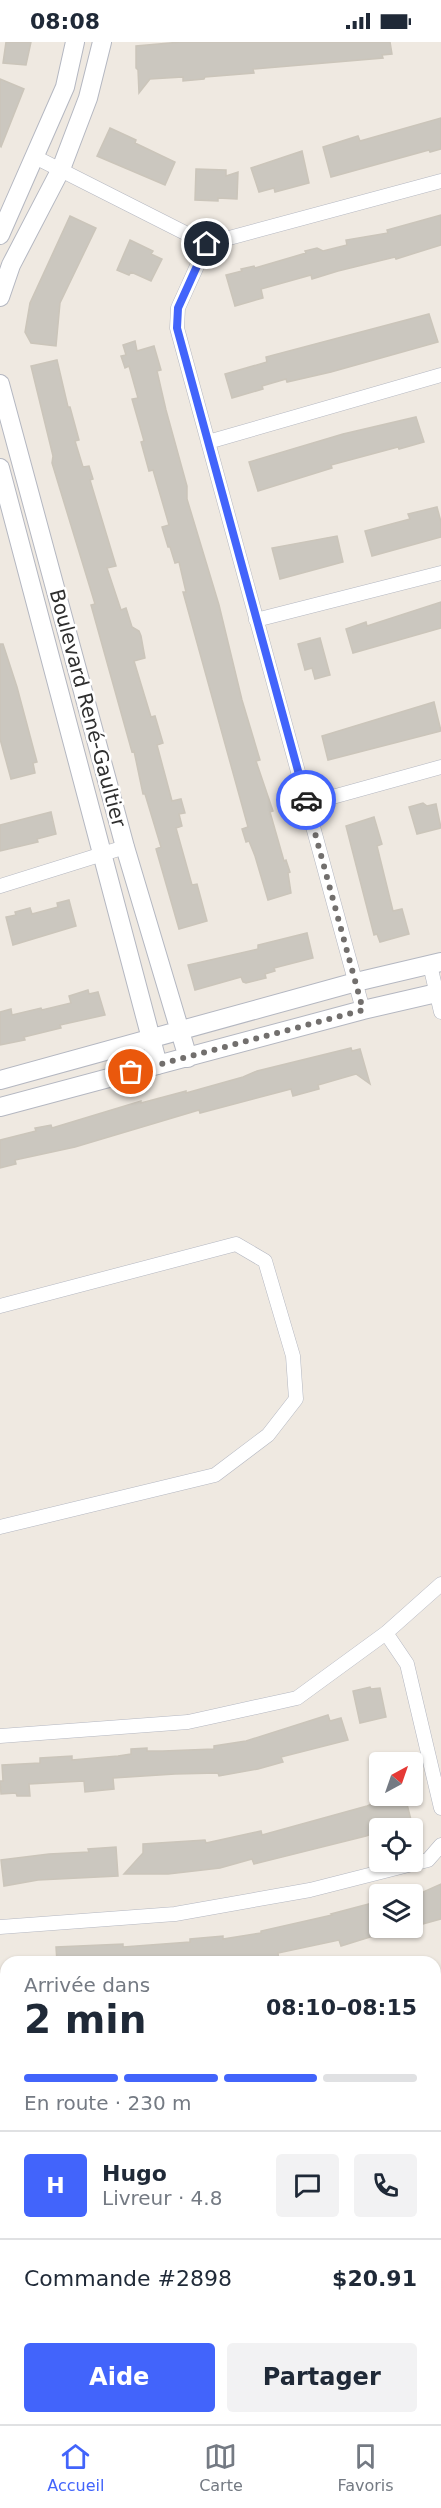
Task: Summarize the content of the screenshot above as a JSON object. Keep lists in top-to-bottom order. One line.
{"streets":{"street":["Boulevard René-Gaultier"]},"north":"top right","page":{"status":"08:08","heading":["2 min","Arrivée dans","08:10–08:15"],"panel":["Hugo","Livreur · 4.8","Commande #2898","$20.91"],"bar":"En route · 230 m","round":"H","buttons":["Aide","Partager"],"tabs":["Accueil","Carte","Favoris"]}}
